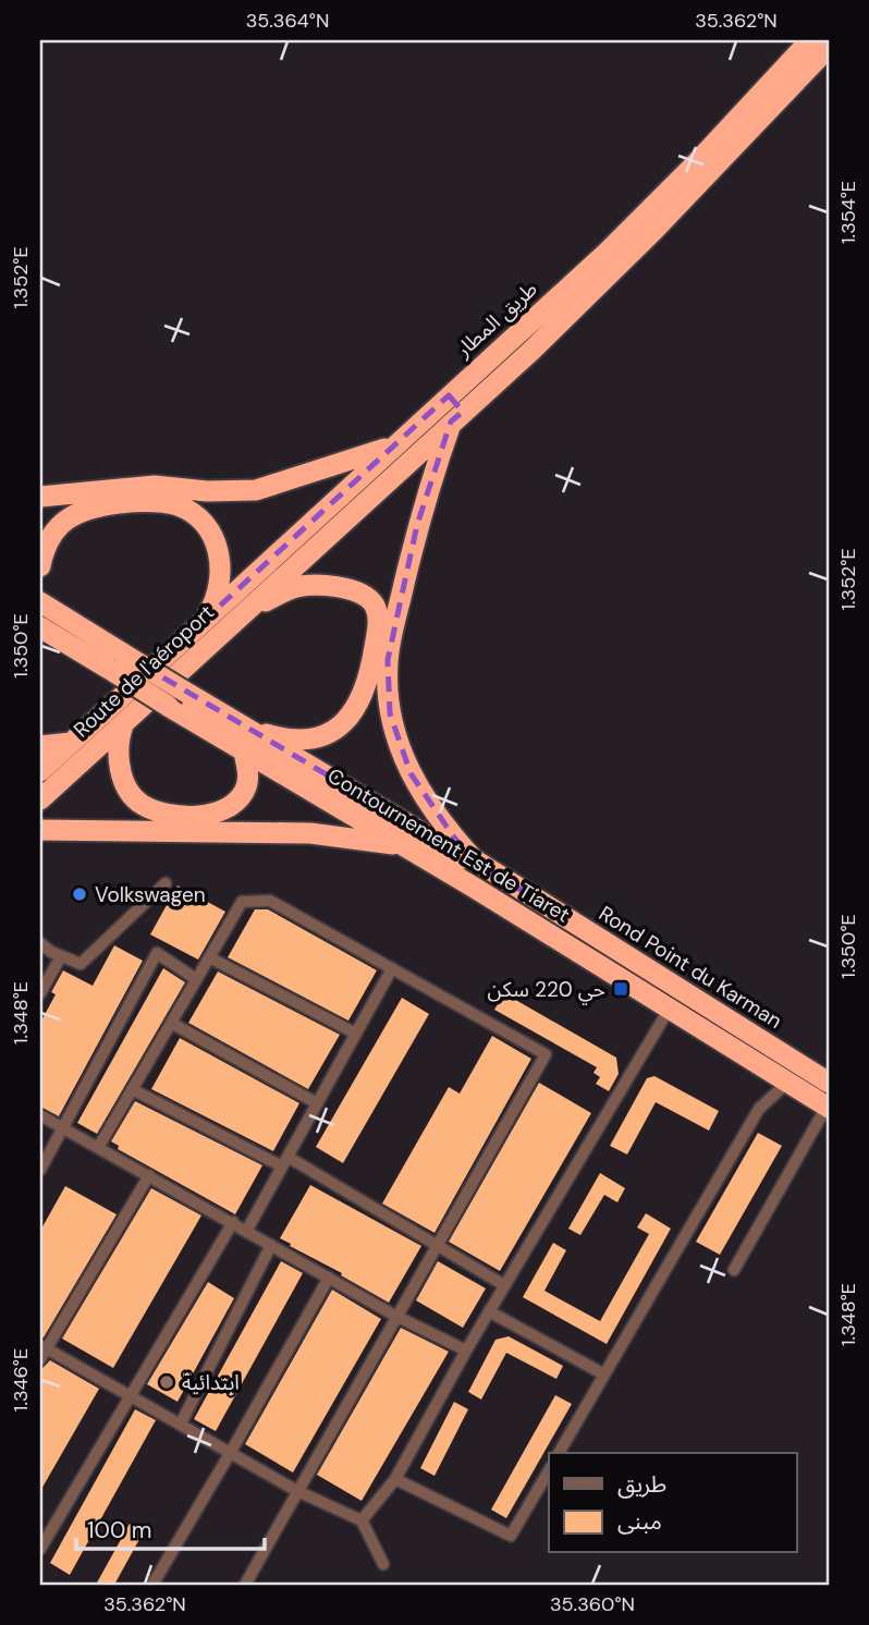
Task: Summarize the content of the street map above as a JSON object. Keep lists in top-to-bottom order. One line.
{"streets":{"highway":["طريق المطار","Route de l'aéroport","Contournement Est de Tiaret","Rond Point du Karman"]},"crossings":[["طريق المطار","Route de l'aéroport"],["Contournement Est de Tiaret","Rond Point du Karman"]],"places":{"other":["Volkswagen","ابتدائية"],"transit":["حي 220 سكن"]},"legend":["طريق","مبنى"],"scale_bar":"100 m","coordinates":["35.364°N","35.362°N","1.354°E","1.352°E","1.350°E","1.348°E","1.346°E","35.360°N"]}
